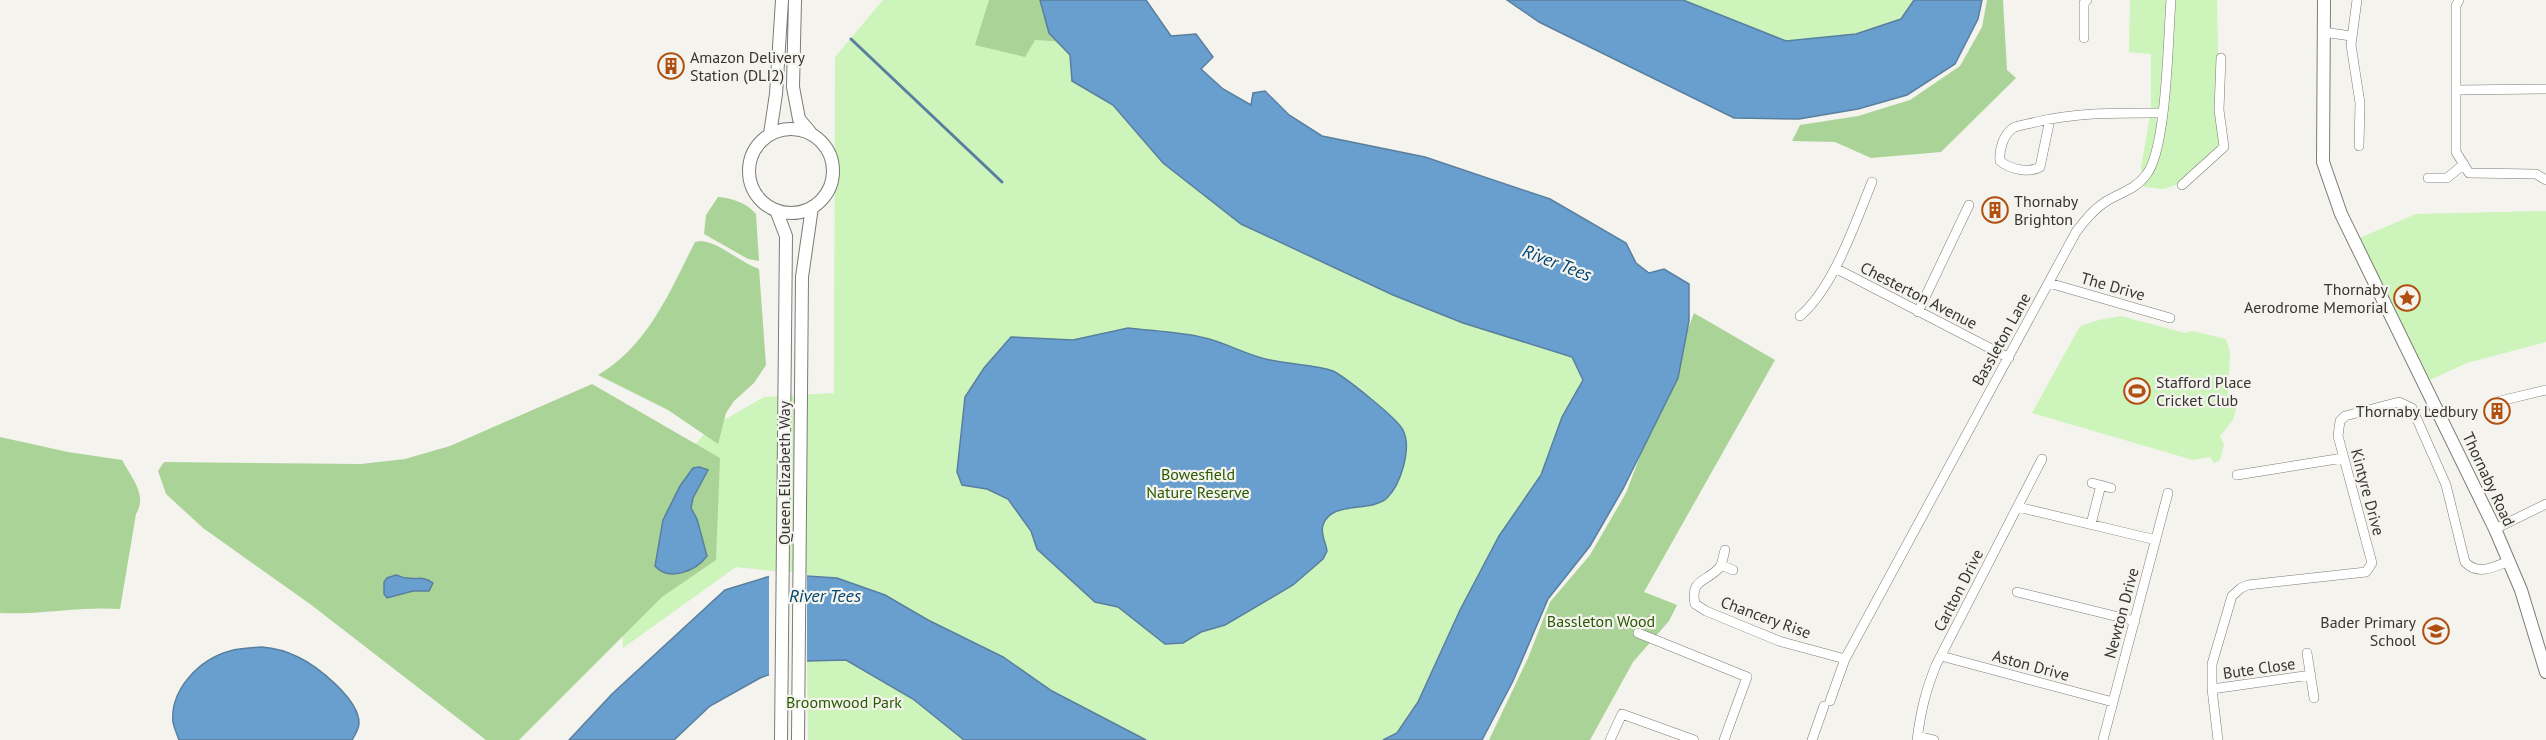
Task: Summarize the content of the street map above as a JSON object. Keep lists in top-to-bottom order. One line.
{"streets":{"street":["The Drive","Chesterton Avenue","Bassleton Lane","Queen Elizabeth Way","Thornaby Road","Kintyre Drive","Carlton Drive","Newton Drive","Chancery Rise","Aston Drive","Bute Close"]},"crossings":[["The Drive","Bassleton Lane"],["Chesterton Avenue","Bassleton Lane"],["Bassleton Lane","Chancery Rise"],["Thornaby Road","Kintyre Drive"],["Kintyre Drive","Bute Close"],["Carlton Drive","Aston Drive"],["Newton Drive","Aston Drive"]],"water":["River Tees"],"parks":["Bowesfield Nature Reserve","Bassleton Wood","Broomwood Park"],"places":{"building":["Amazon Delivery Station (DLI2)","Thornaby Brighton","Thornaby Ledbury"],"place":["Thornaby Aerodrome Memorial"],"sports":["Stafford Place Cricket Club"],"school or university":["Bader Primary School"]}}
